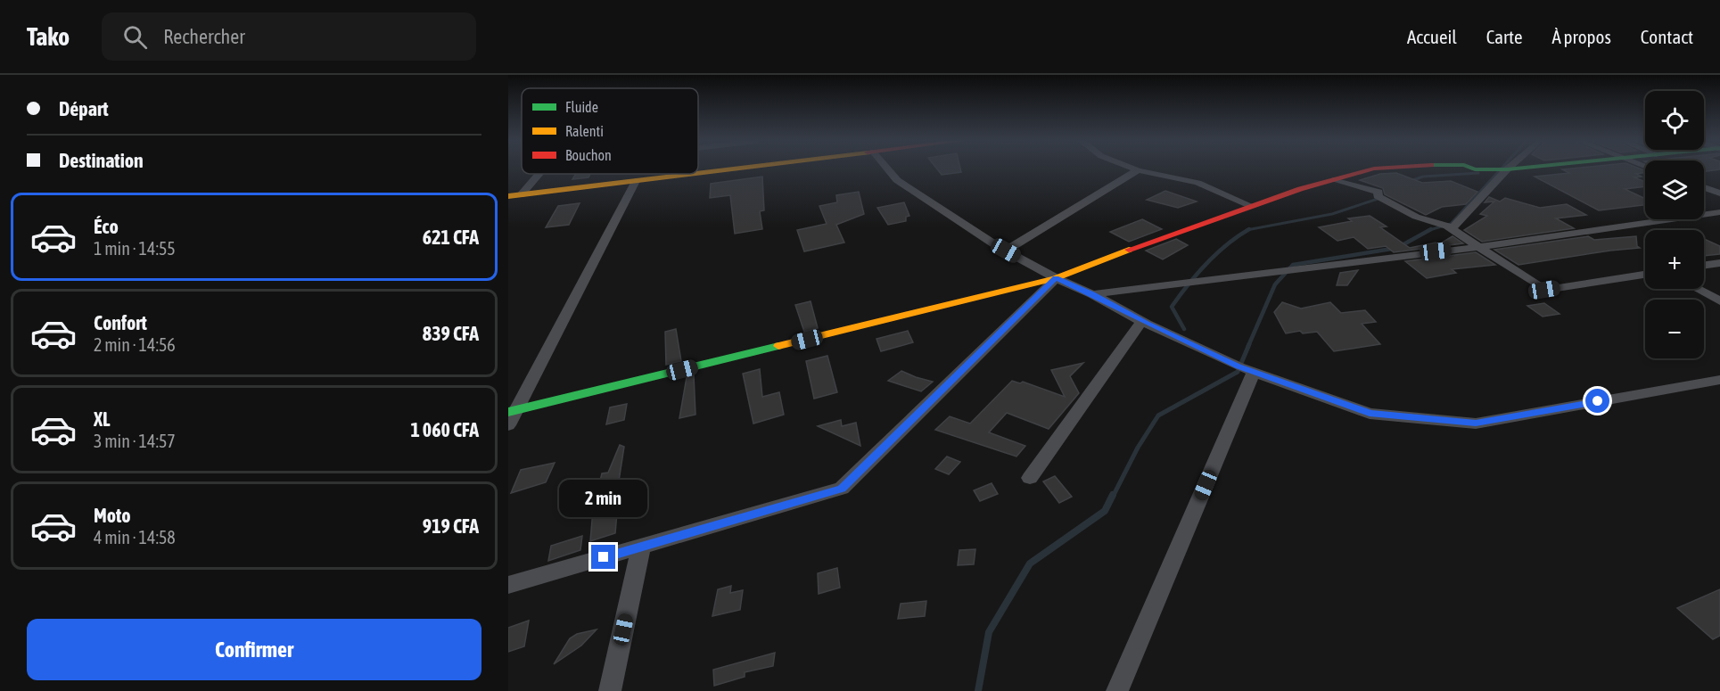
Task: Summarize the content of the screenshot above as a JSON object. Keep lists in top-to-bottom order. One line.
{"legend":["Fluide","Ralenti","Bouchon"],"page":{"header":"Tako","search":"Rechercher","nav":["Accueil","Carte","À propos","Contact"],"banner":["Départ","Destination"],"map_buttons":["+","−"],"list":[{"name":"Éco","note":"1 min · 14:55","value":"621 CFA"},{"name":"Confort","note":"2 min · 14:56","value":"839 CFA"},{"name":"XL","note":"3 min · 14:57","value":"1 060 CFA"},{"name":"Moto","note":"4 min · 14:58","value":"919 CFA"}],"bubble":"2 min","buttons":"Confirmer"}}
